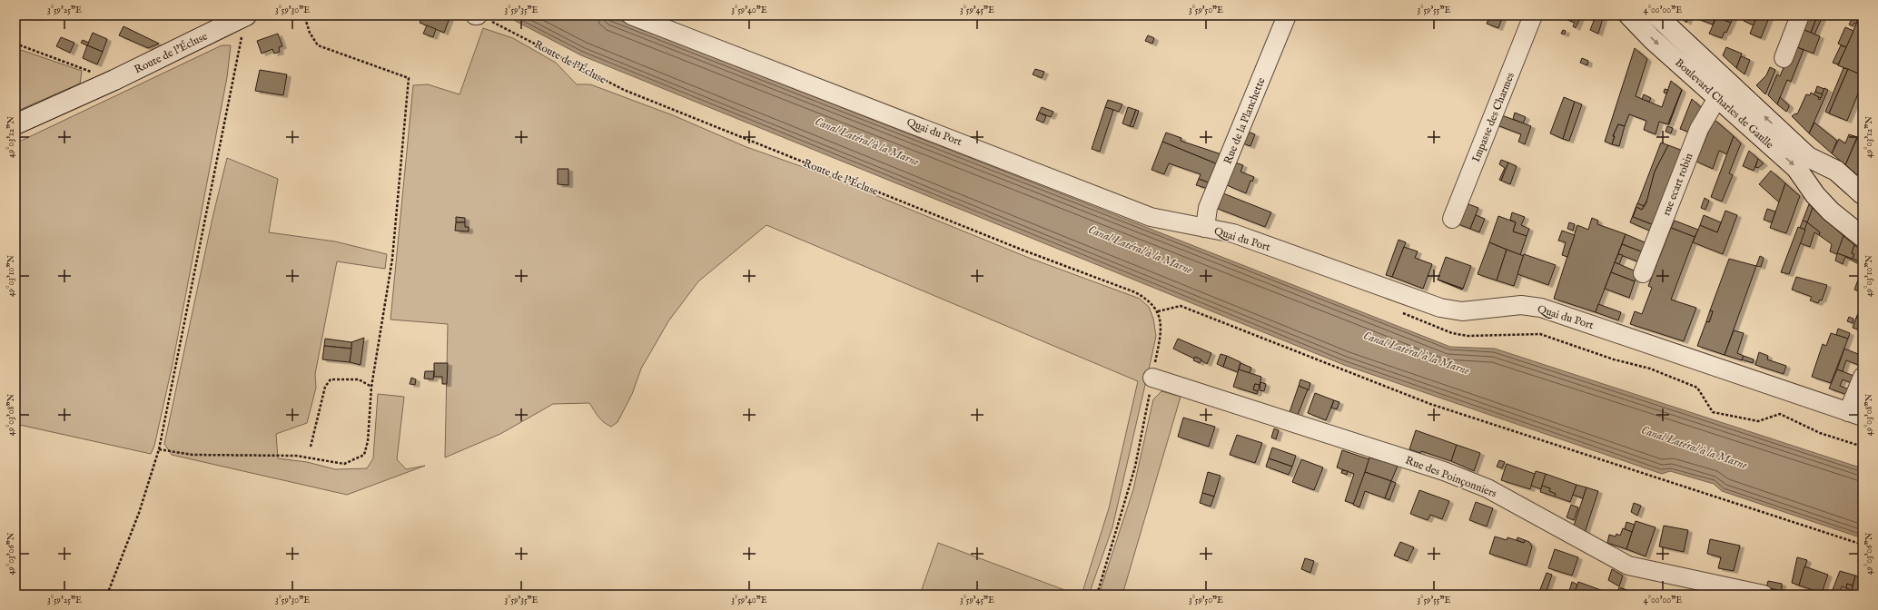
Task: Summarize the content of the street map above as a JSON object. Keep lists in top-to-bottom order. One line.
{"streets":{"main road":["Route de l'Écluse","Boulevard Charles de Gaulle"],"street":["Impasse des Charmes","Rue de la Planchette","Quai du Port","rue ecart robin","Rue des Poinçonniers"]},"crossings":[["Boulevard Charles de Gaulle","rue ecart robin"],["Rue de la Planchette","Quai du Port"]],"water":["Canal Latéral à la Marne"],"coordinates":["3°59'25\"E","3°59'30\"E","3°59'35\"E","3°59'40\"E","3°59'45\"E","3°59'50\"E","3°59'55\"E","4°00'00\"E","49°03'12\"N","49°03'10\"N","49°03'08\"N","49°03'06\"N"]}
